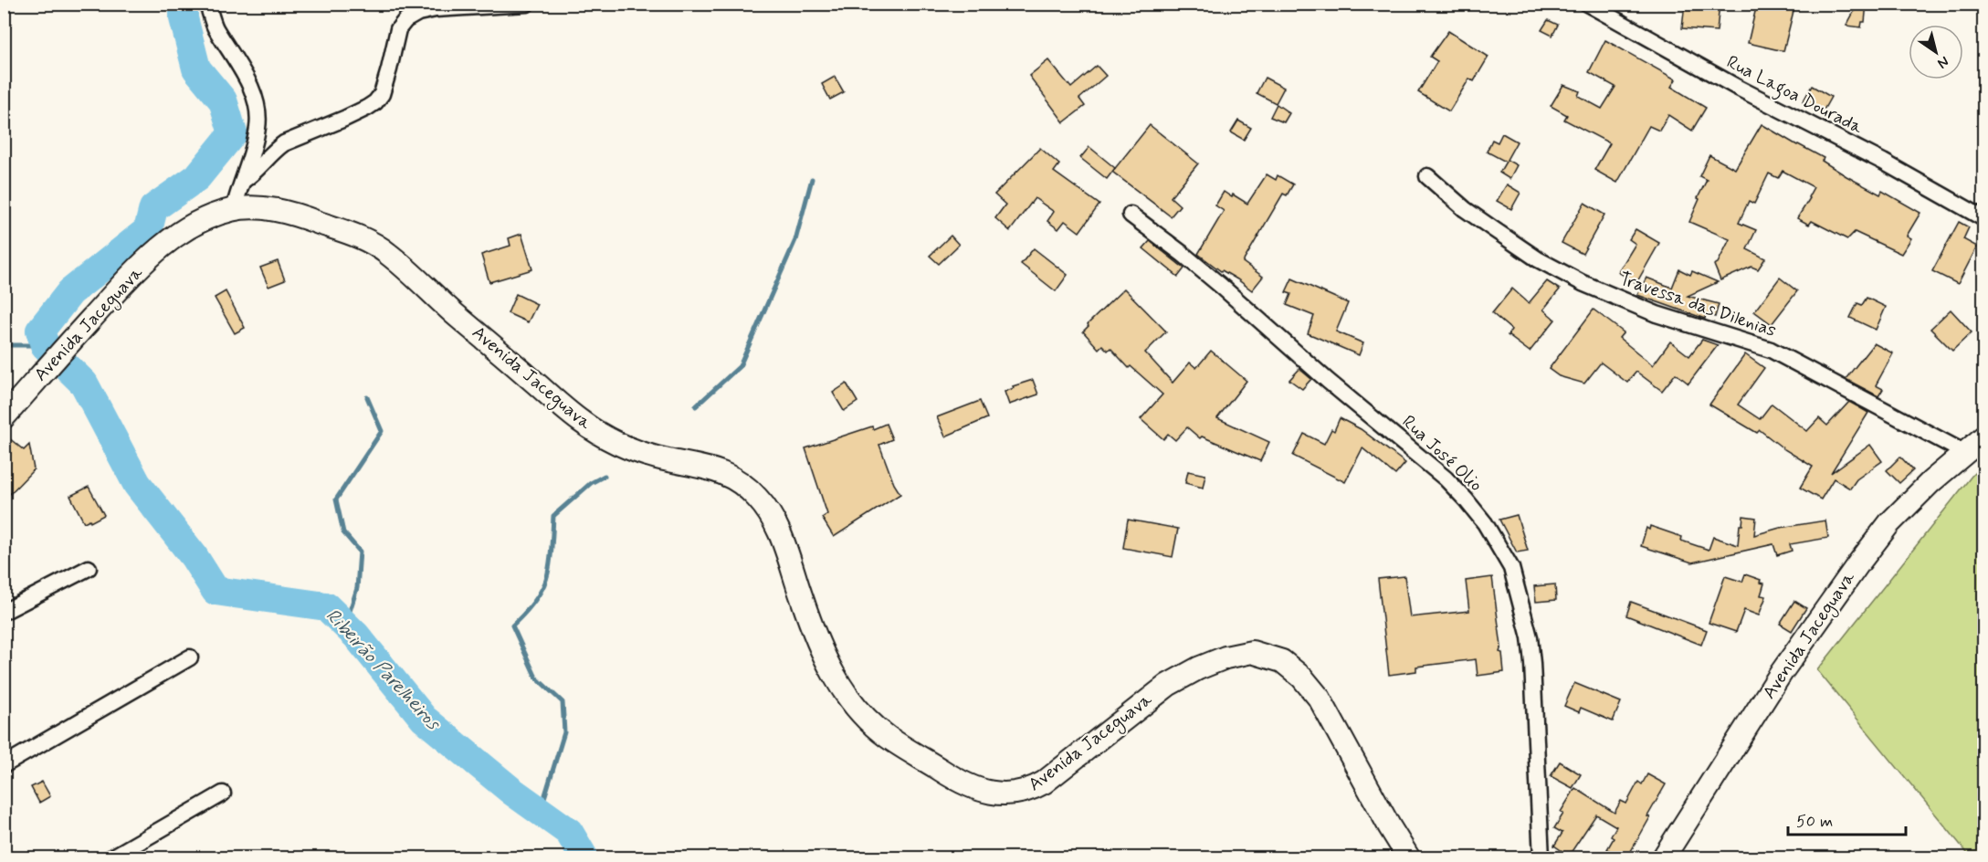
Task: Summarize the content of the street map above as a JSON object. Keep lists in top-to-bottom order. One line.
{"streets":{"main road":["Avenida Jaceguava"],"street":["Rua Lagoa Dourada","Travessa das Dilenias","Rua José Olio"]},"crossings":[["Travessa das Dilenias","Avenida Jaceguava"]],"water":["Ribeirão Parelheiros"],"scale_bar":"50 m","north":"bottom right"}
